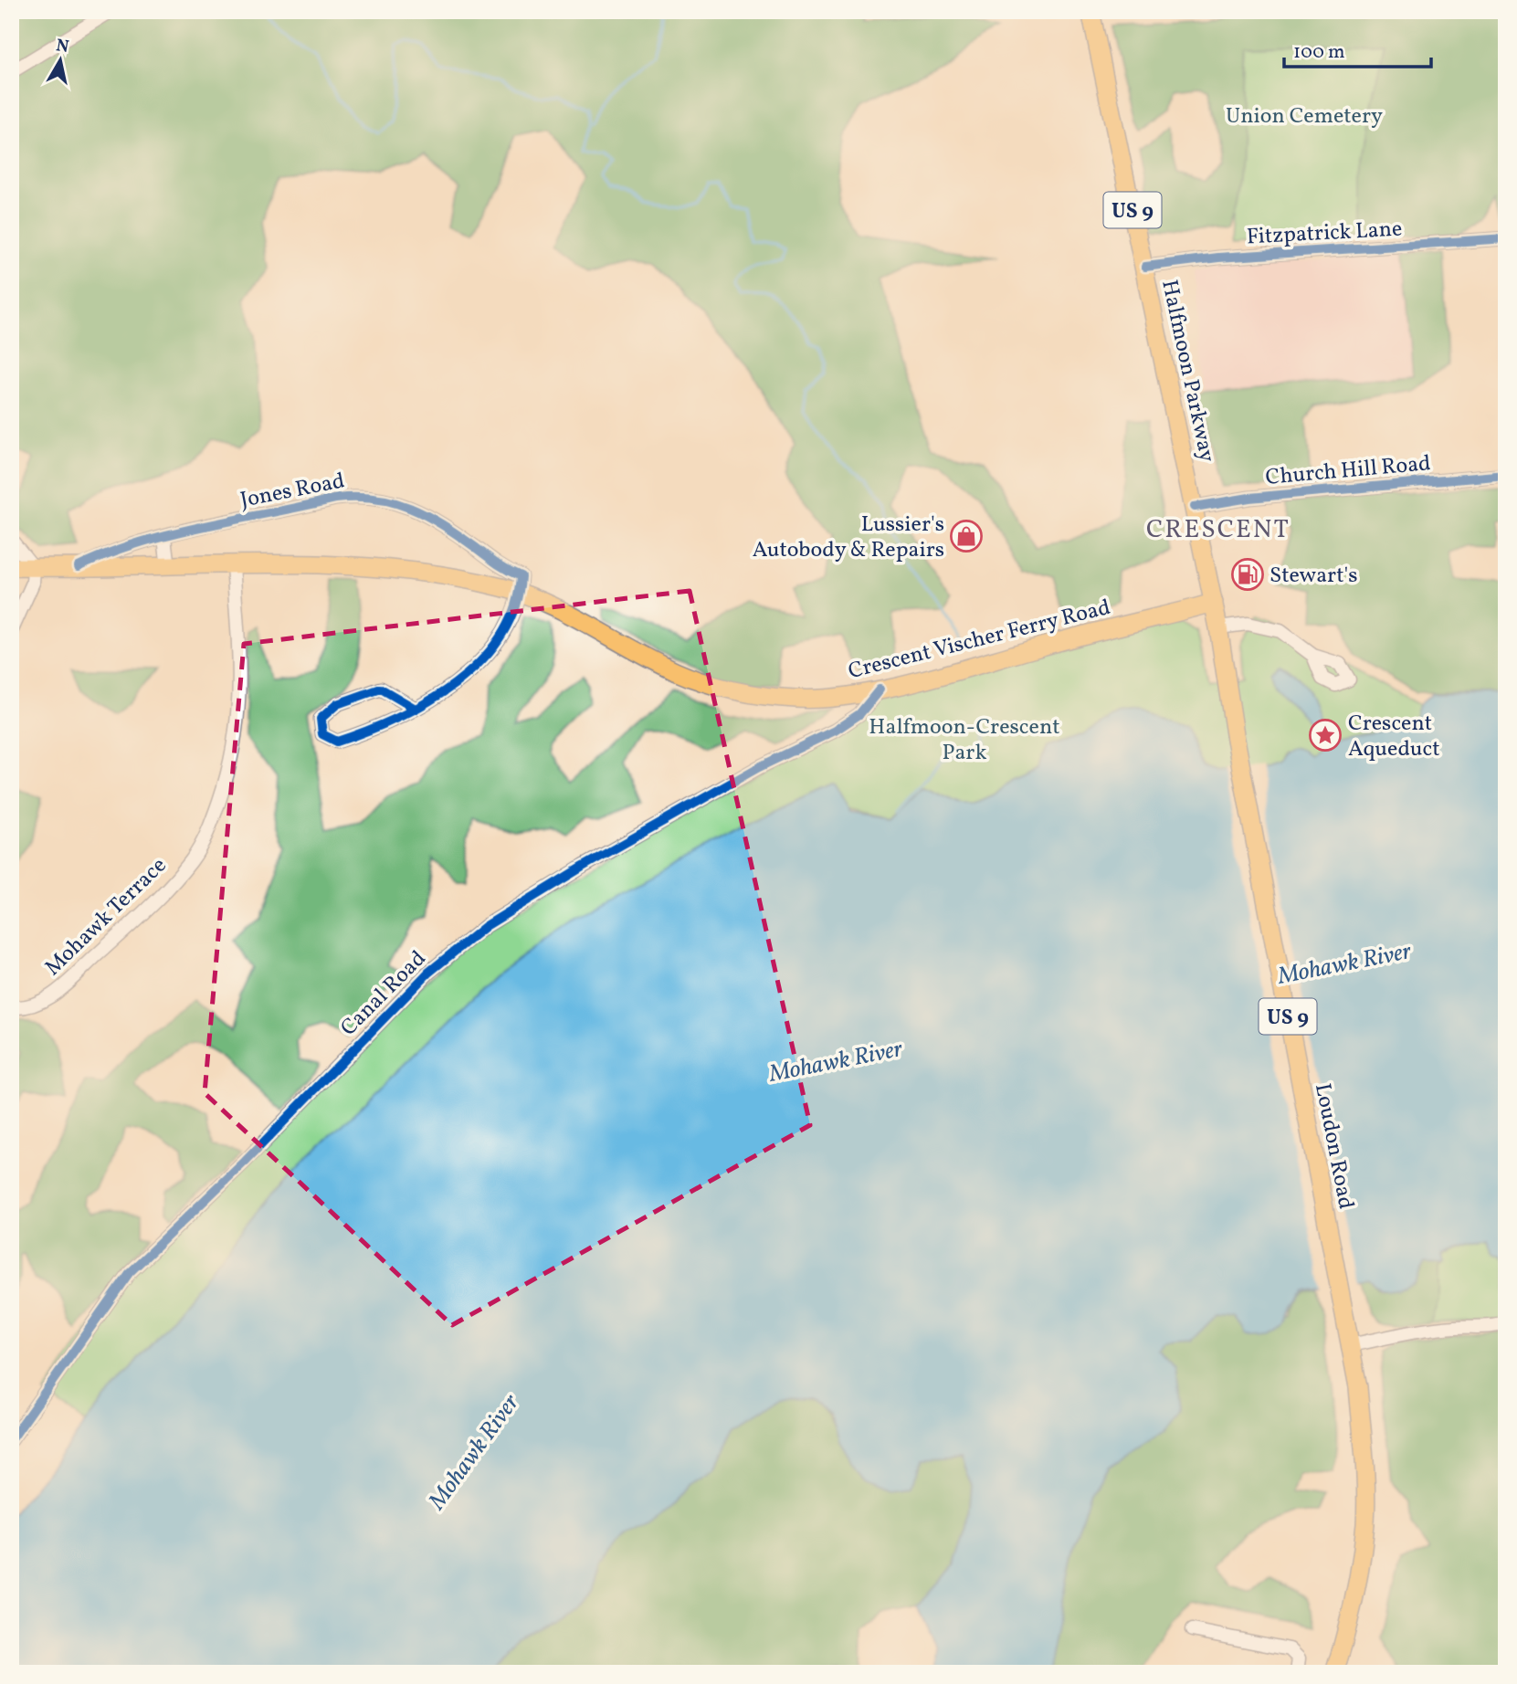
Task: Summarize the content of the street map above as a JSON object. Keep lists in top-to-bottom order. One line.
{"streets":{"main road":["US 9","Halfmoon Parkway","Crescent Vischer Ferry Road","Loudon Road"],"street":["Fitzpatrick Lane","Church Hill Road","Jones Road","Mohawk Terrace","Canal Road"]},"crossings":[["Fitzpatrick Lane","Halfmoon Parkway"],["Halfmoon Parkway","Church Hill Road"],["Halfmoon Parkway","Crescent Vischer Ferry Road"],["Halfmoon Parkway","Loudon Road"],["Jones Road","Crescent Vischer Ferry Road"],["Crescent Vischer Ferry Road","Mohawk Terrace"],["Crescent Vischer Ferry Road","Canal Road"]],"districts":["CRESCENT"],"water":["Mohawk River"],"parks":["Union Cemetery","Halfmoon-Crescent Park"],"places":{"shop":["Lussier's Autobody & Repairs"],"fuel station":["Stewart's"],"place":["Crescent Aqueduct"]},"scale_bar":"100 m","north":"top"}
